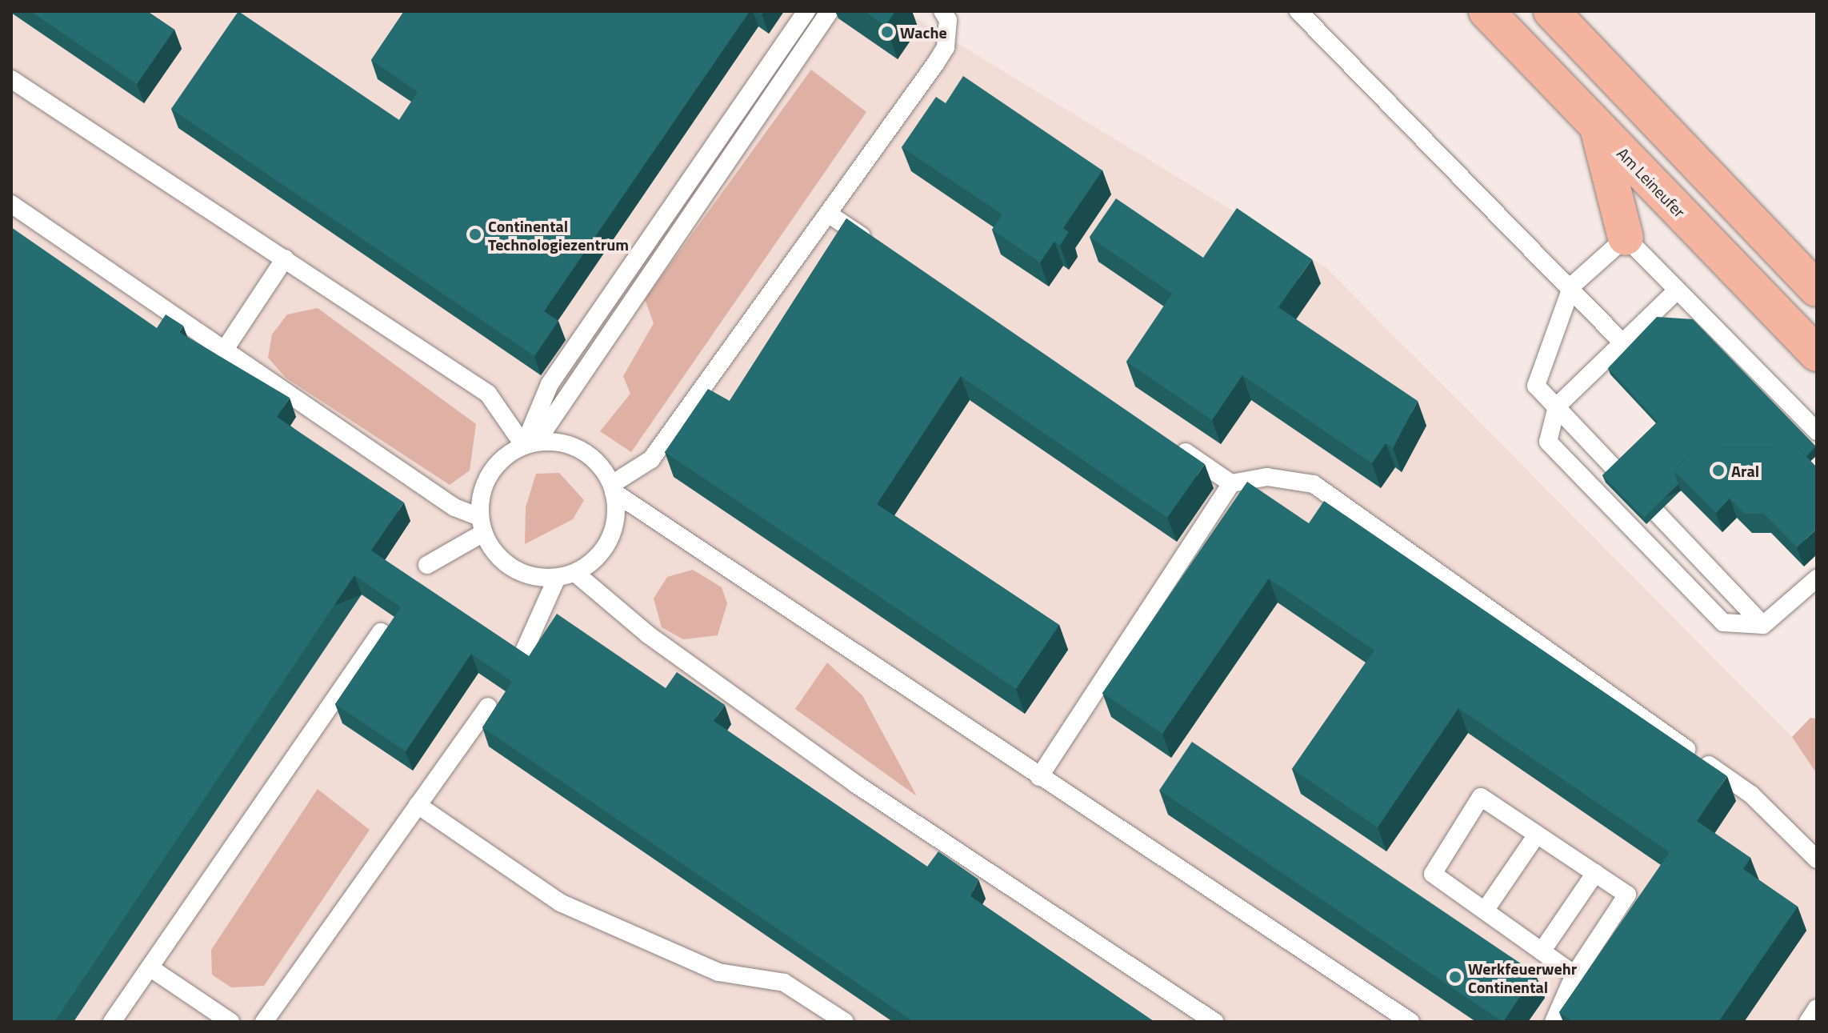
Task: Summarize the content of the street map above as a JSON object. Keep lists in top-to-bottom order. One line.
{"streets":{"highway":["Am Leineufer"]},"places":["Wache","Continental Technologiezentrum","Aral","Werkfeuerwehr Continental"]}
